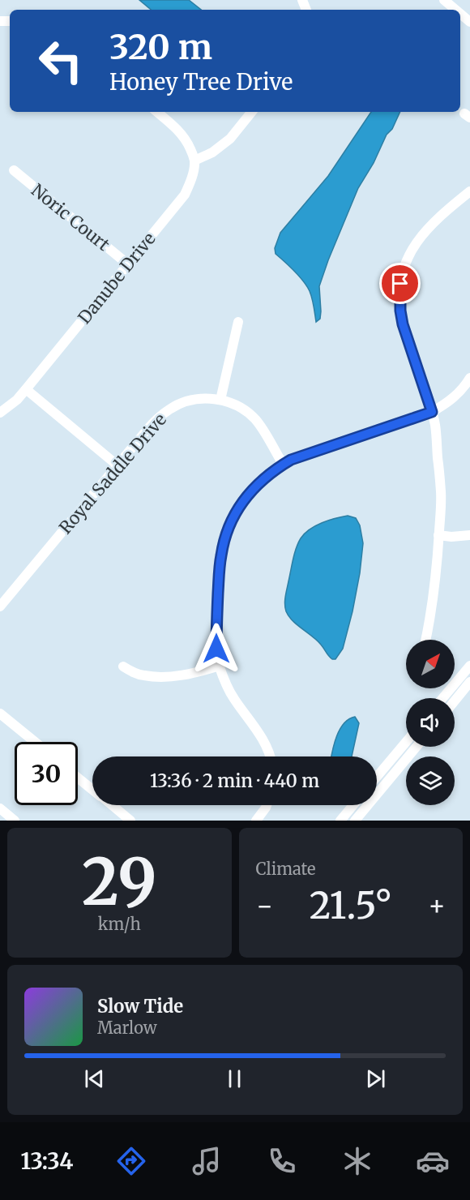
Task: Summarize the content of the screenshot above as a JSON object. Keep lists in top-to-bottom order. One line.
{"streets":{"street":["Noric Court","Danube Drive","Royal Saddle Drive"]},"crossings":[["Noric Court","Danube Drive"]],"north":"top right","page":{"turn":["320 m","Honey Tree Drive"],"limit":"30","trip":"13:36 · 2 min · 440 m","tile":[["29","km/h"],"Climate"],"heat":["−","21.5°","+"],"song":["Slow Tide","Marlow"],"tabs":"13:34"}}
